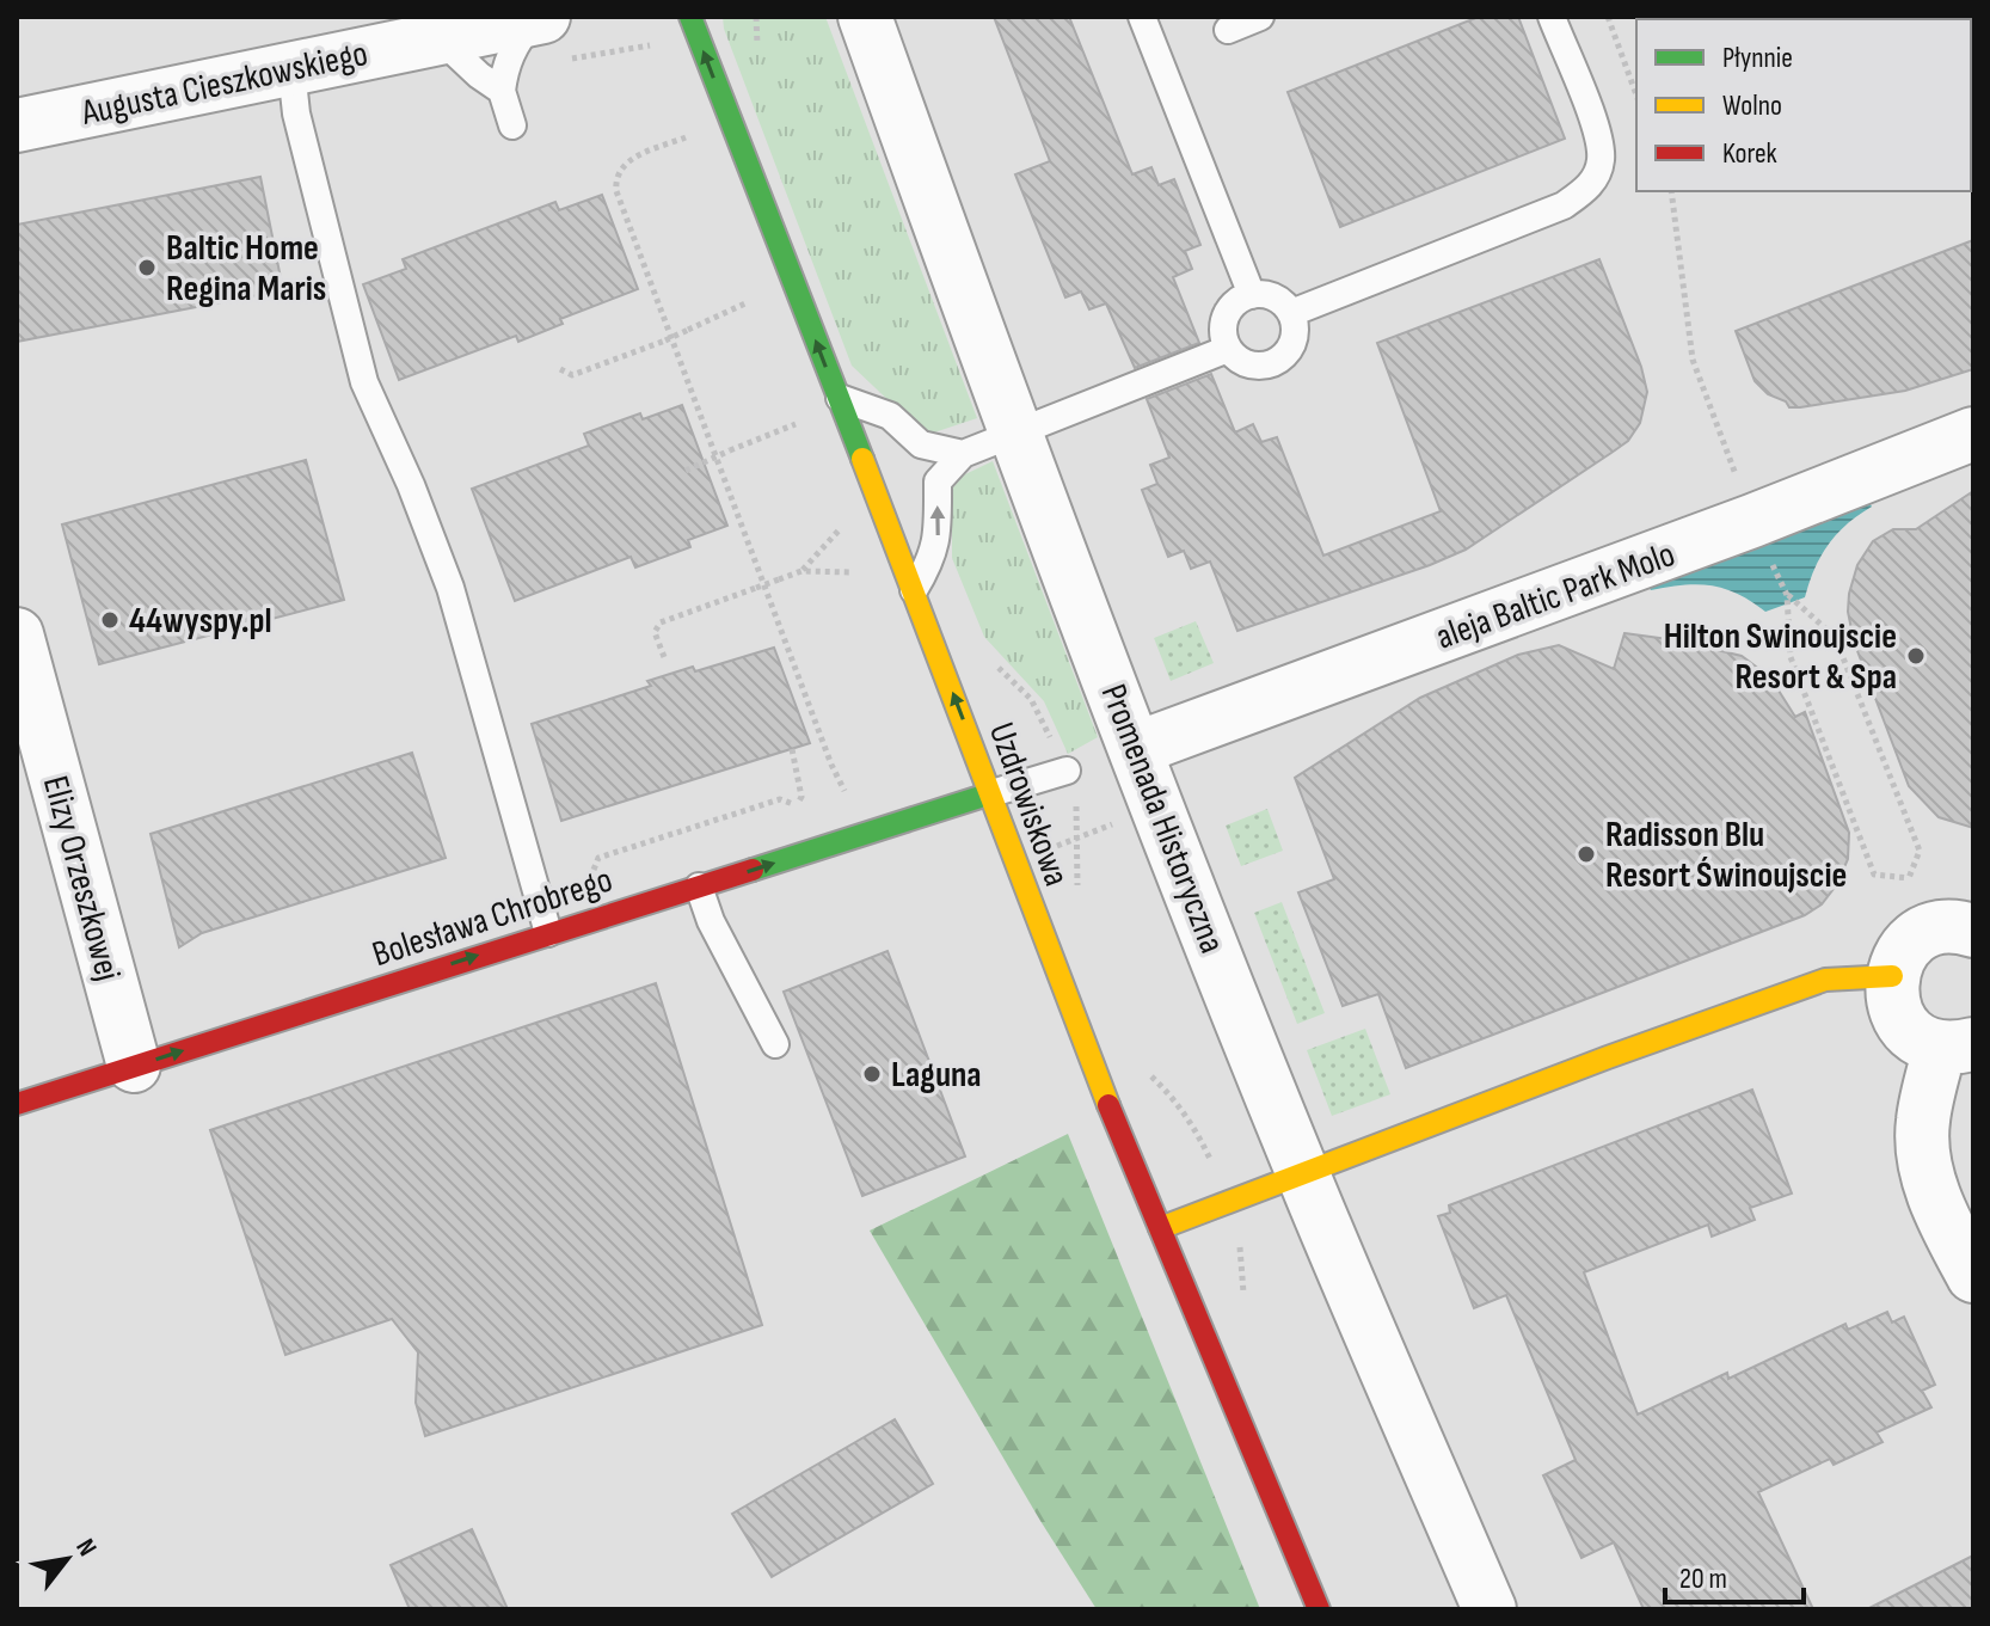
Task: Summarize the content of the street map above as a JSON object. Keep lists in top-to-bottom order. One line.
{"streets":{"street":["Augusta Cieszkowskiego","aleja Baltic Park Molo","Uzdrowiskowa","Promenada Historyczna","Elizy Orzeszkowej","Bolesława Chrobrego"]},"crossings":[["aleja Baltic Park Molo","Promenada Historyczna"],["Uzdrowiskowa","Bolesława Chrobrego"],["Elizy Orzeszkowej","Bolesława Chrobrego"]],"one_way":["Uzdrowiskowa","Bolesława Chrobrego"],"places":["Baltic Home Regina Maris","44wyspy.pl","Hilton Swinoujscie Resort & Spa","Radisson Blu Resort Świnoujscie","Laguna"],"legend":["Płynnie","Wolno","Korek"],"scale_bar":"20 m","north":"top right"}
